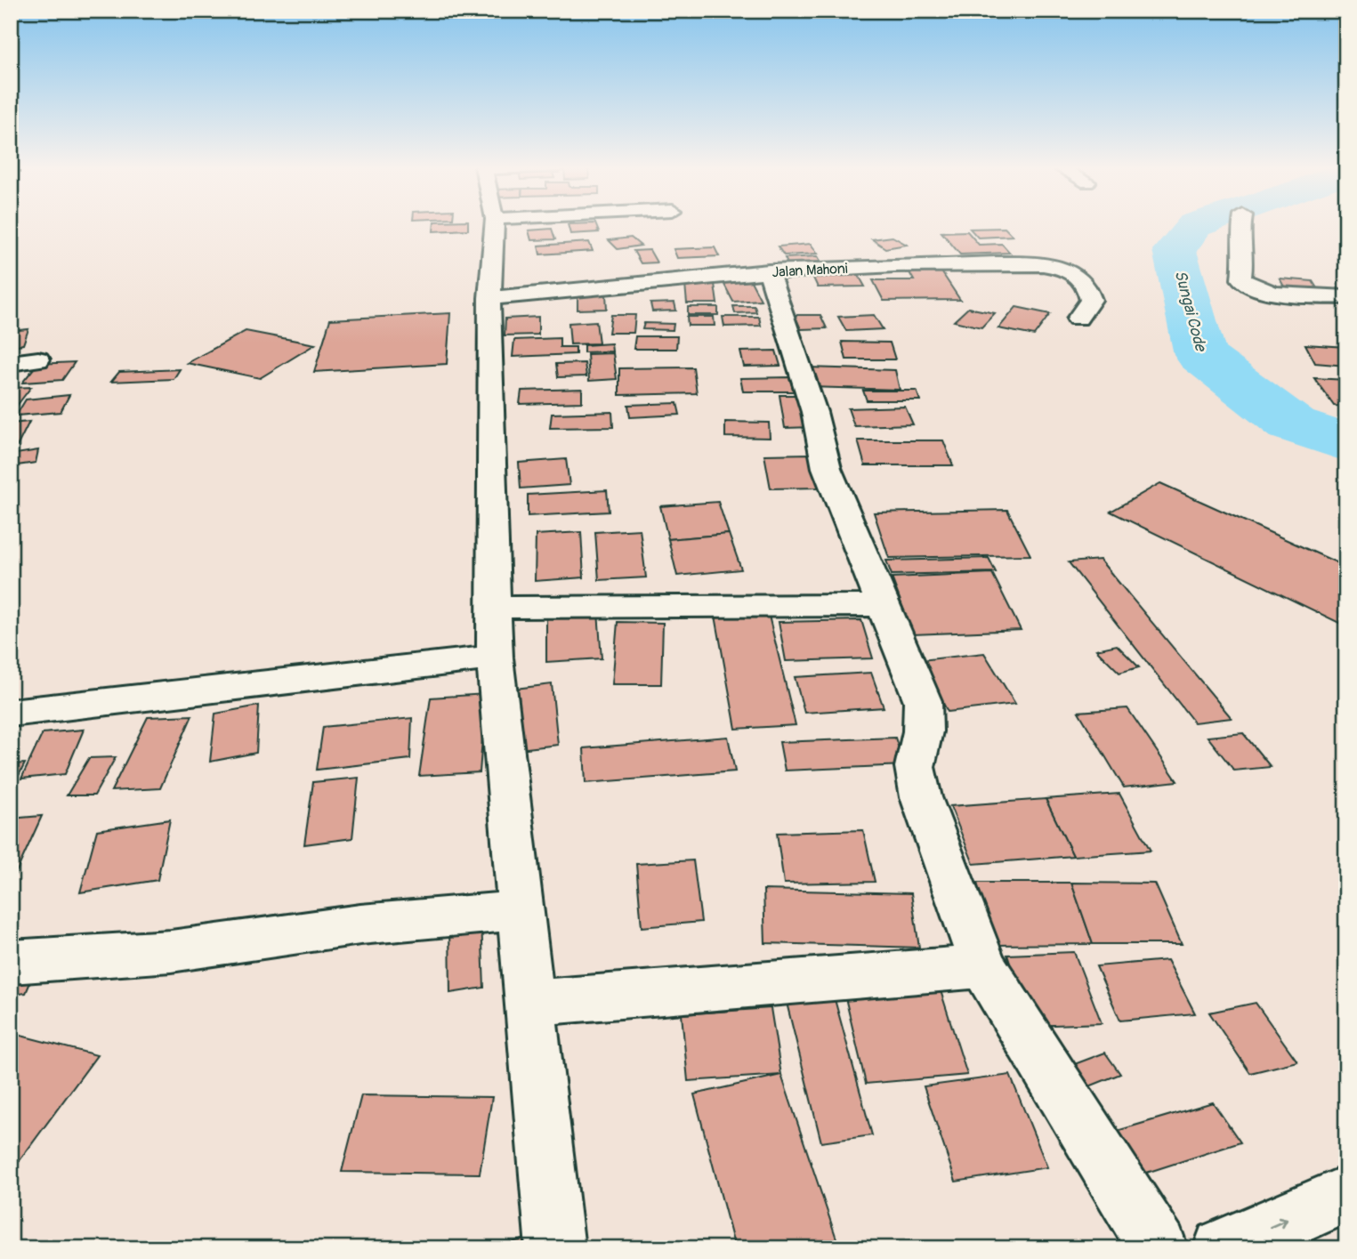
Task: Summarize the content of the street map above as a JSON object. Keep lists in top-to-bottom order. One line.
{"streets":{"street":["Jalan Mahoni"]},"water":["Sungai Code"]}
